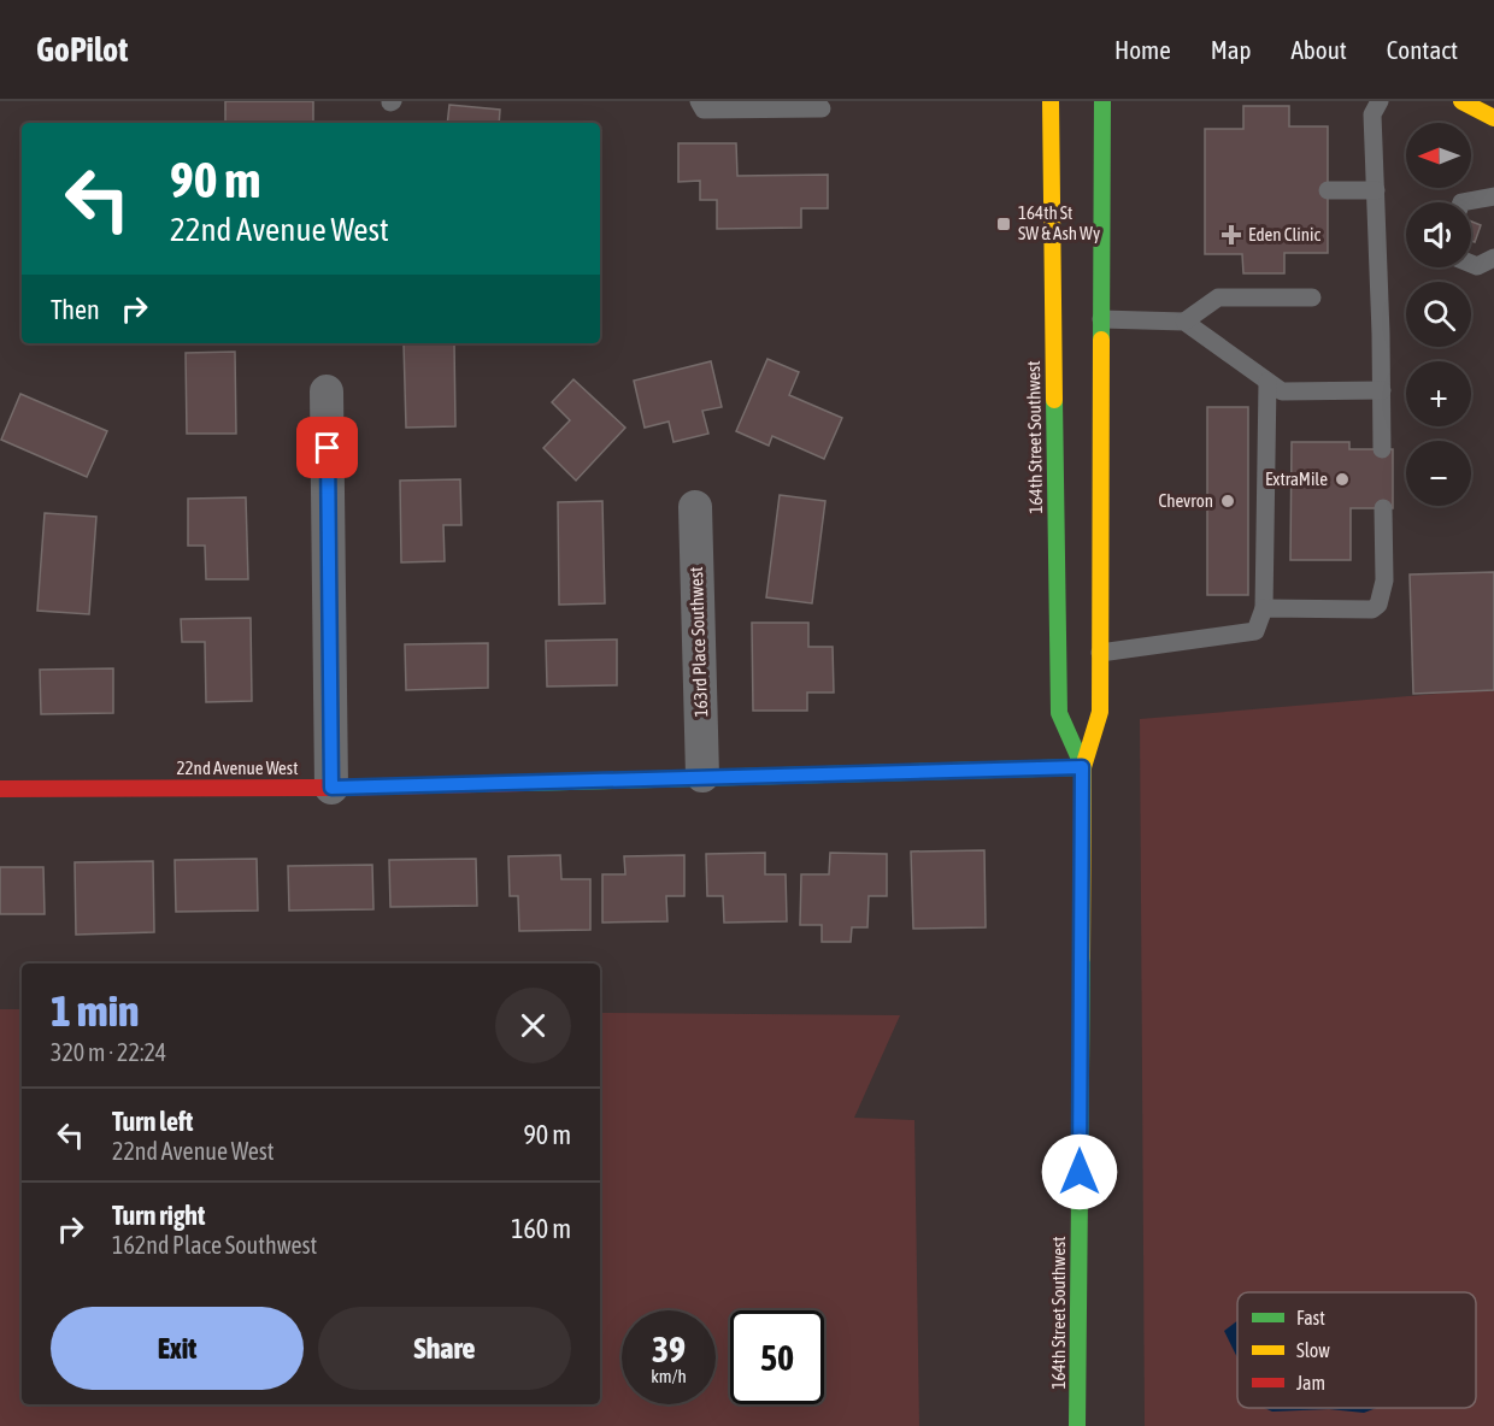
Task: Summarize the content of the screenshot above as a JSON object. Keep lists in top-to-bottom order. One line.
{"streets":{"main road":["164th Street Southwest","22nd Avenue West"],"street":["163rd Place Southwest"]},"crossings":[["164th Street Southwest","22nd Avenue West"],["163rd Place Southwest","22nd Avenue West"]],"places":{"transit":["164th St SW & Ash Wy"],"health":["Eden Clinic"],"other":["ExtraMile","Chevron"]},"legend":["Fast","Slow","Jam"],"north":"left","page":{"header":"GoPilot","nav":["Home","Map","About","Contact"],"map_buttons":["+","−"],"turn":["90 m","22nd Avenue West"],"then":"Then","heading":["1 min","320 m · 22:24"],"list":[{"name":"Turn left","note":"22nd Avenue West","value":"90 m"},{"name":"Turn right","note":"162nd Place Southwest","value":"160 m"}],"buttons":["Exit","Share"],"speed":"39 km/h","limit":"50"}}
